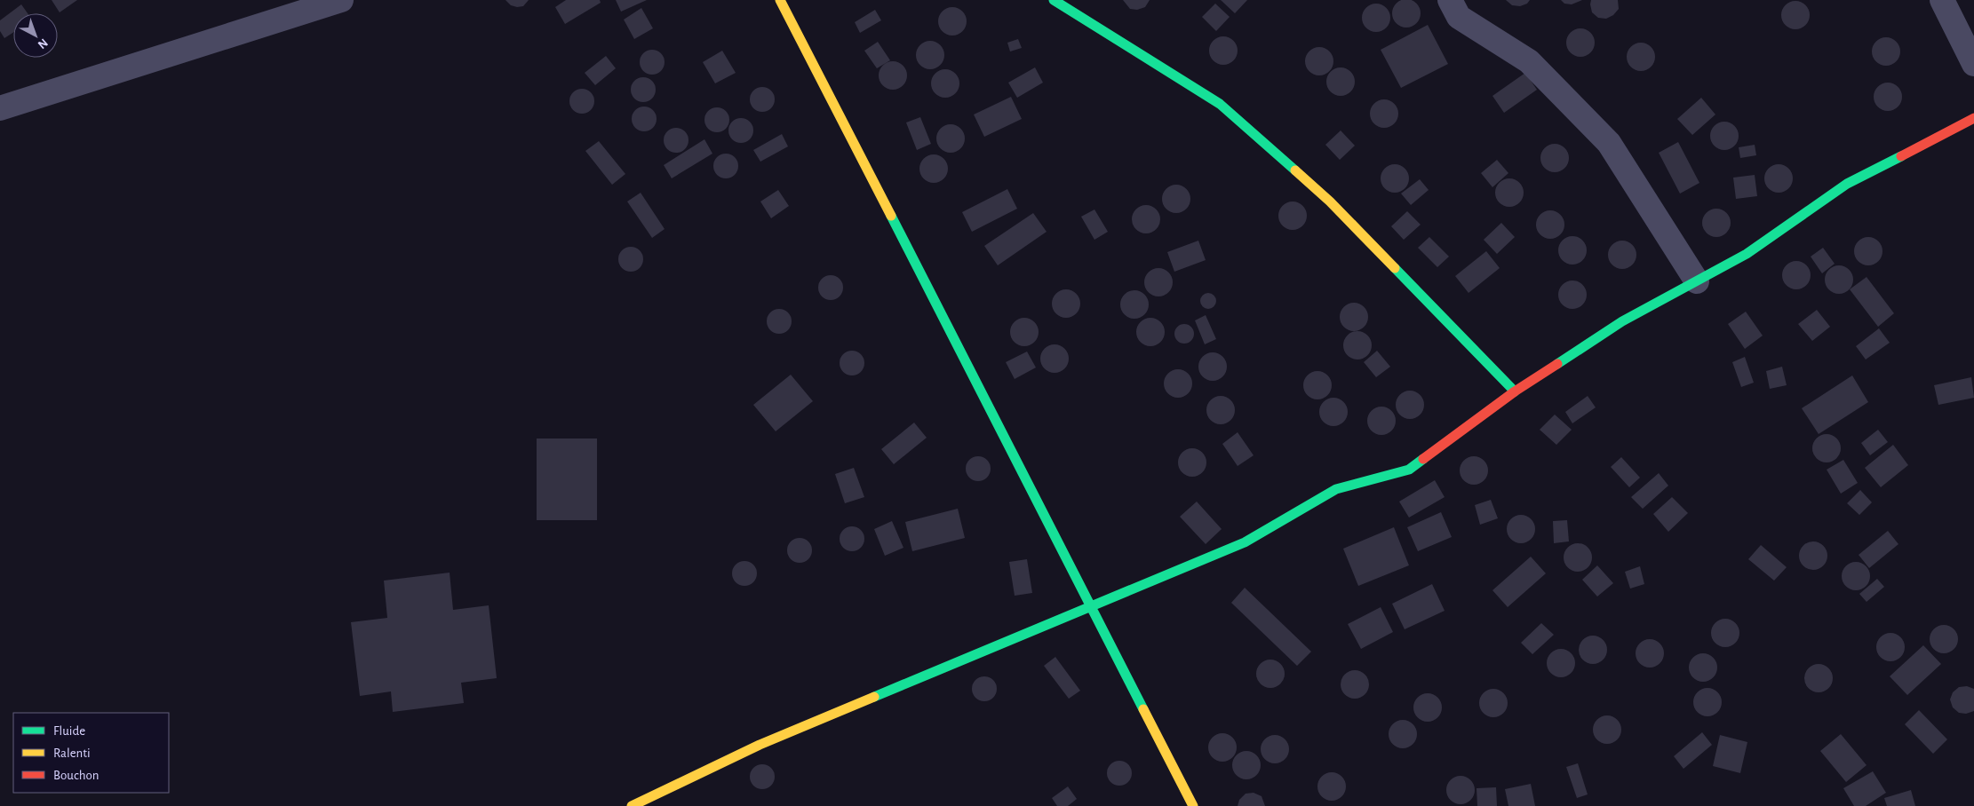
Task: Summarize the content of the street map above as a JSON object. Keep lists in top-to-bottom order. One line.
{"legend":["Fluide","Ralenti","Bouchon"],"north":"bottom right"}
